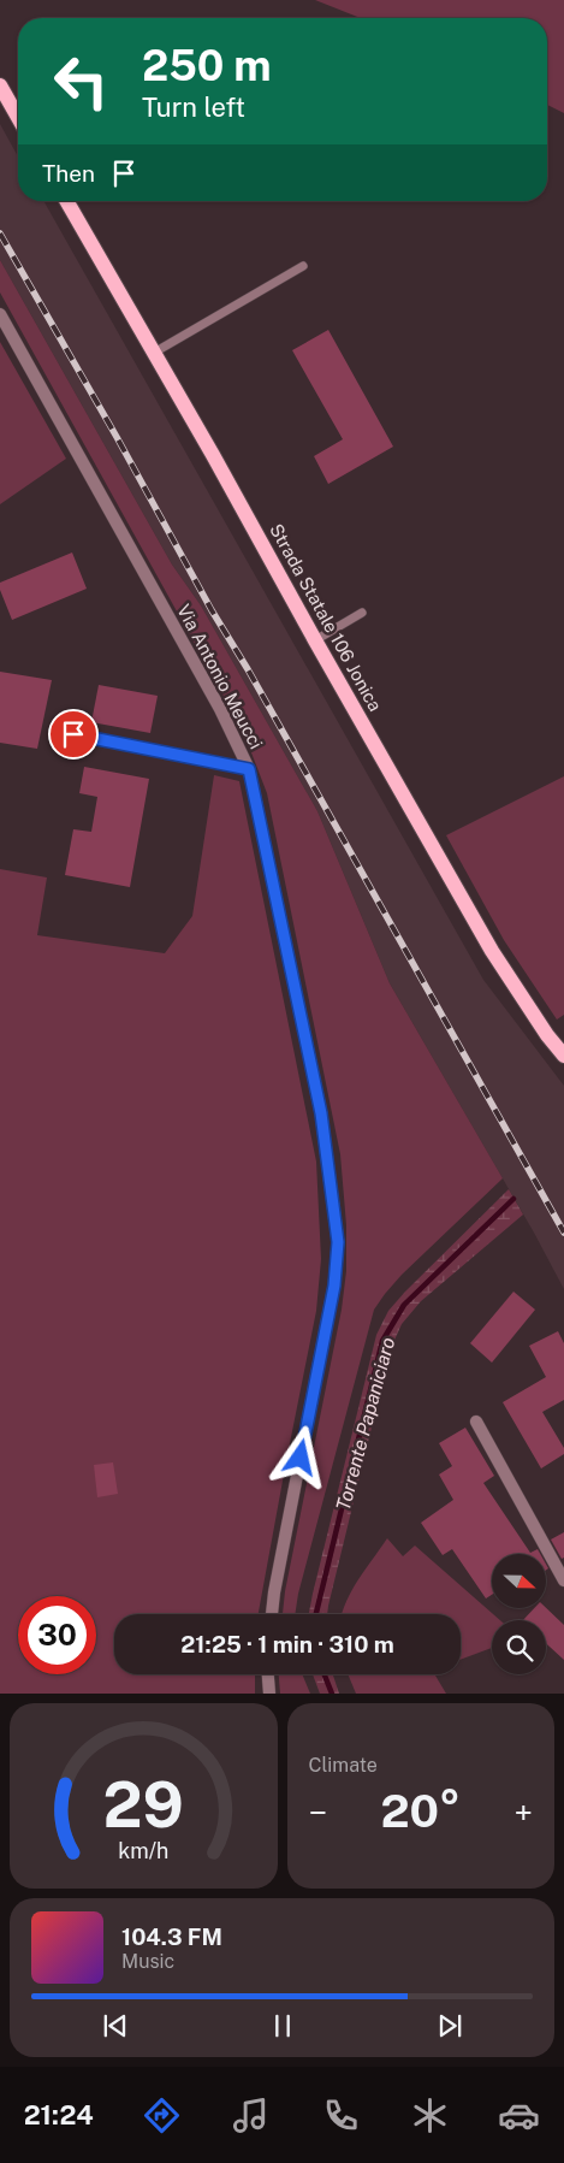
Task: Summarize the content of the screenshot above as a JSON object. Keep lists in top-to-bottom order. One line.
{"streets":{"main road":["Strada Statale 106 Jonica"],"street":["Via Antonio Meucci"]},"water":["Torrente Papaniciaro"],"north":"right","page":{"turn":["250 m","Turn left"],"then":"Then","limit":"30","trip":"21:25 · 1 min · 310 m","tile":"Climate","heat":["−","20°","+"],"song":["104.3 FM","Music"],"tabs":"21:24","gauge":["29","km/h"]}}
